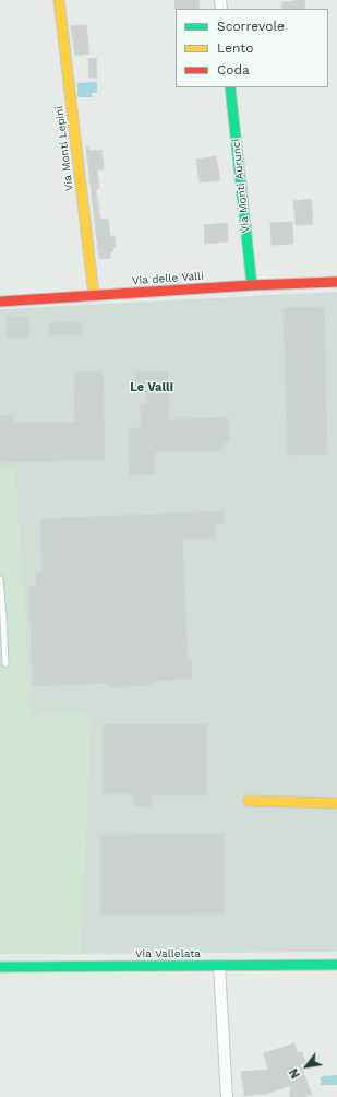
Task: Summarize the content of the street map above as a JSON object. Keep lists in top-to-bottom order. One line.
{"streets":{"street":["Via Monti Lepini","Via Monti Aurunci","Via delle Valli","Via Vallelata"]},"crossings":[["Via Monti Lepini","Via delle Valli"],["Via Monti Aurunci","Via delle Valli"]],"districts":["Le Valli"],"legend":["Scorrevole","Lento","Coda"],"north":"bottom left"}
